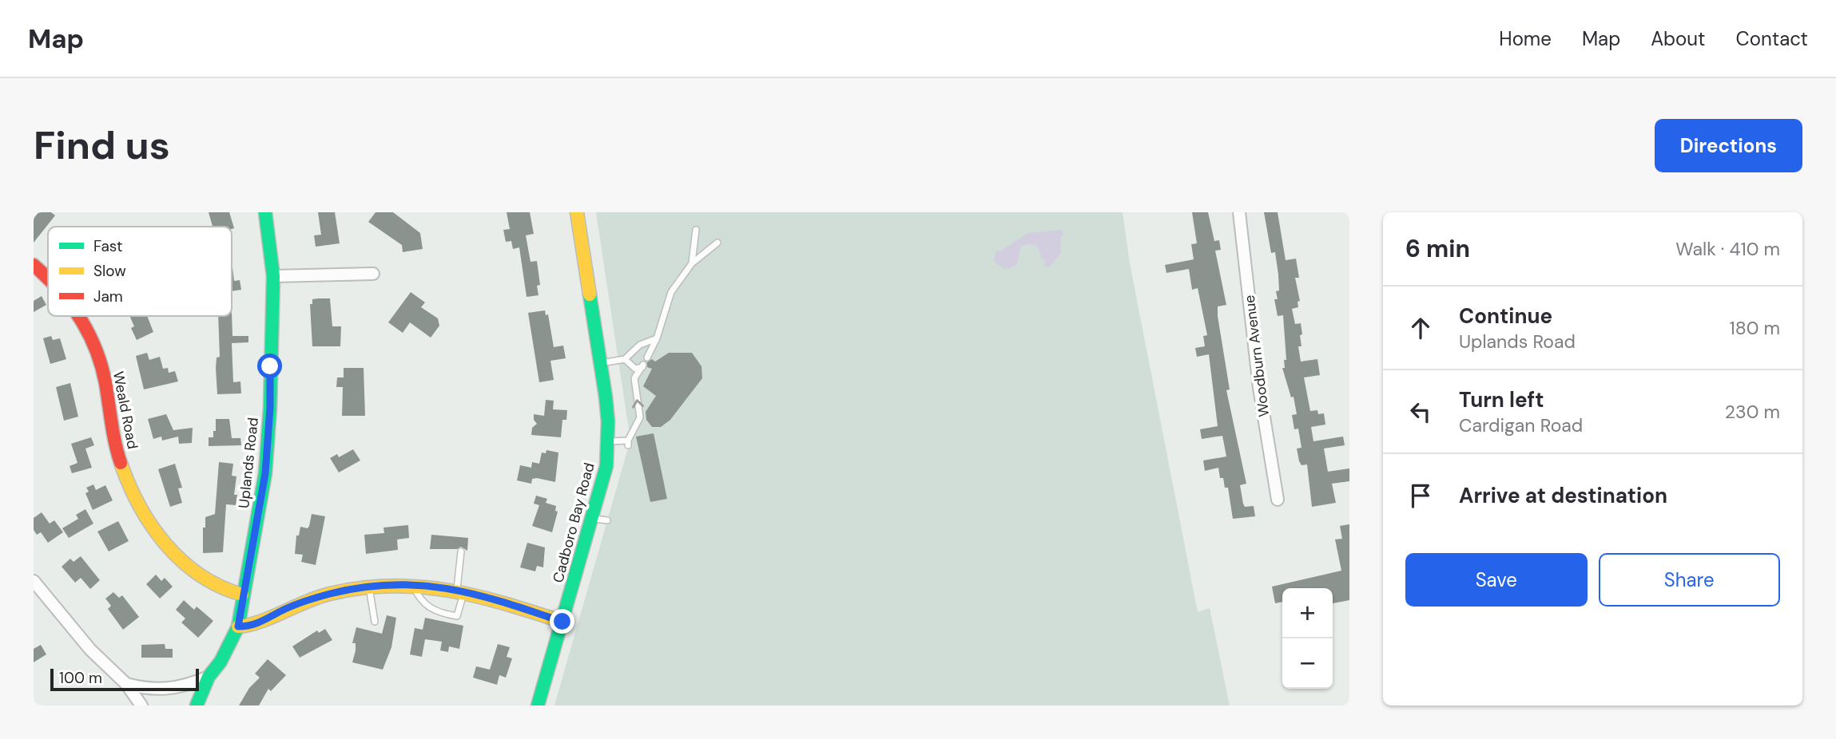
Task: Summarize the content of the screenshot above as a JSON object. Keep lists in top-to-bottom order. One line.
{"streets":{"street":["Woodburn Avenue","Weald Road","Uplands Road","Cadboro Bay Road"]},"crossings":[["Weald Road","Uplands Road"]],"legend":["Fast","Slow","Jam"],"scale_bar":"100 m","page":{"header":"Map","nav":["Home","Map","About","Contact"],"buttons":["Directions",["Save","Share"]],"title":"Find us","heading":["6 min","Walk · 410 m"],"list":[["Continue","Uplands Road","180 m"],["Turn left","Cardigan Road","230 m"],"Arrive at destination"],"map_buttons":["+","−"],"scale":"100 m"}}
